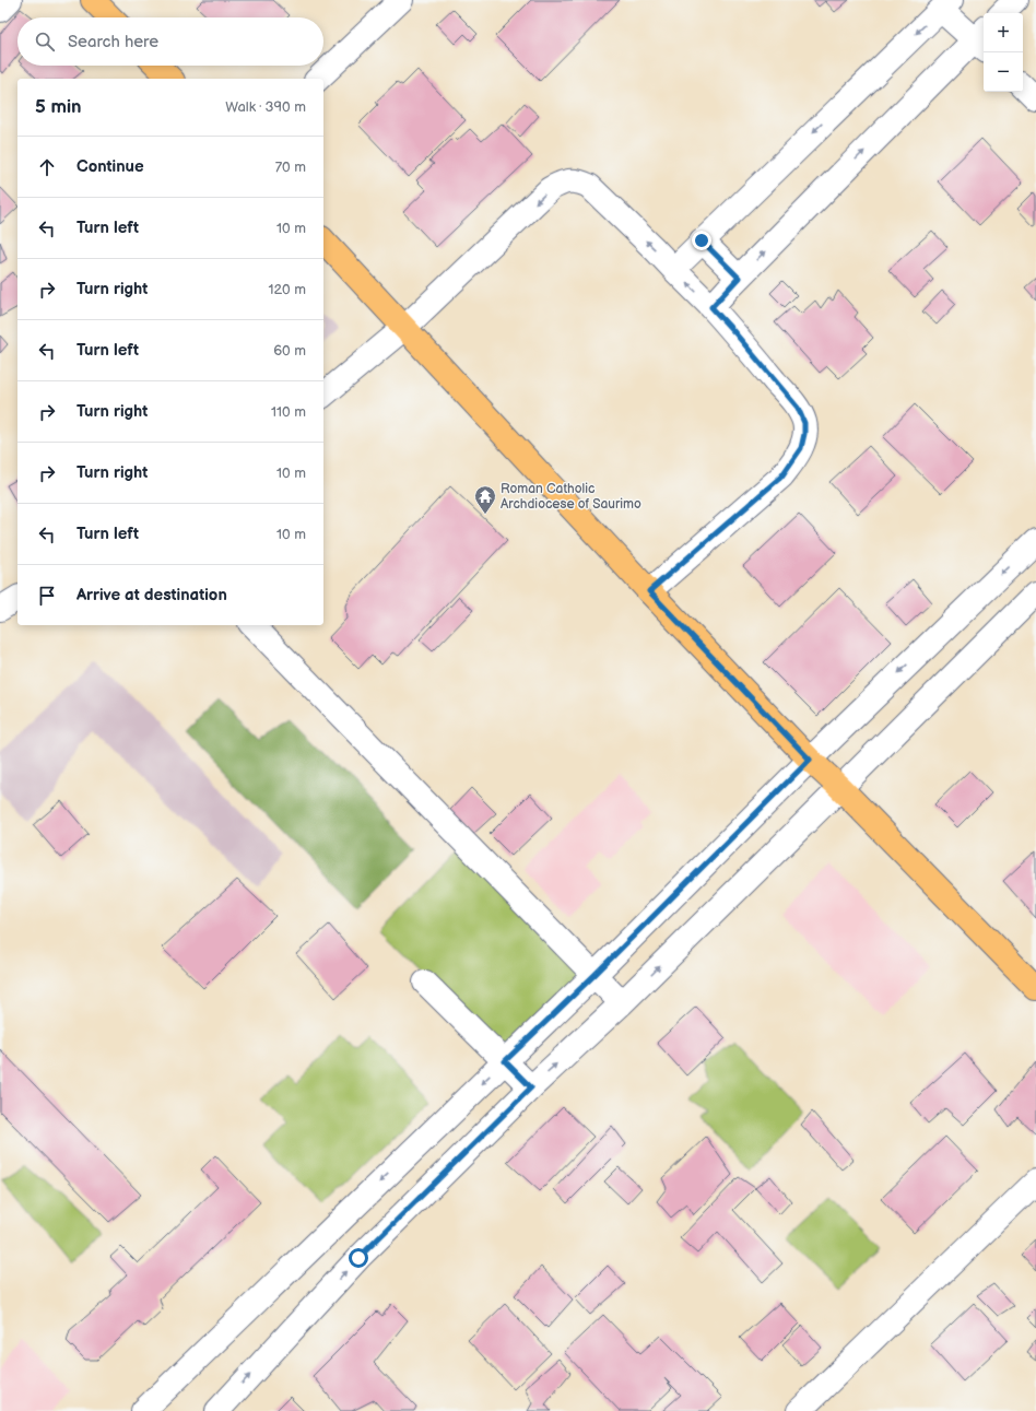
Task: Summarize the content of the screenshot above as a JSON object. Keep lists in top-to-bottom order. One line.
{"places":{"temple":["Roman Catholic Archdiocese of Saurimo"]},"page":{"map_buttons":["+","−"],"search":"Search here","heading":["5 min","Walk · 390 m"],"list":[["Continue","70 m"],["Turn left","10 m"],["Turn right","120 m"],["Turn left","60 m"],["Turn right","110 m"],["Turn right","10 m"],["Turn left","10 m"],"Arrive at destination"]}}
